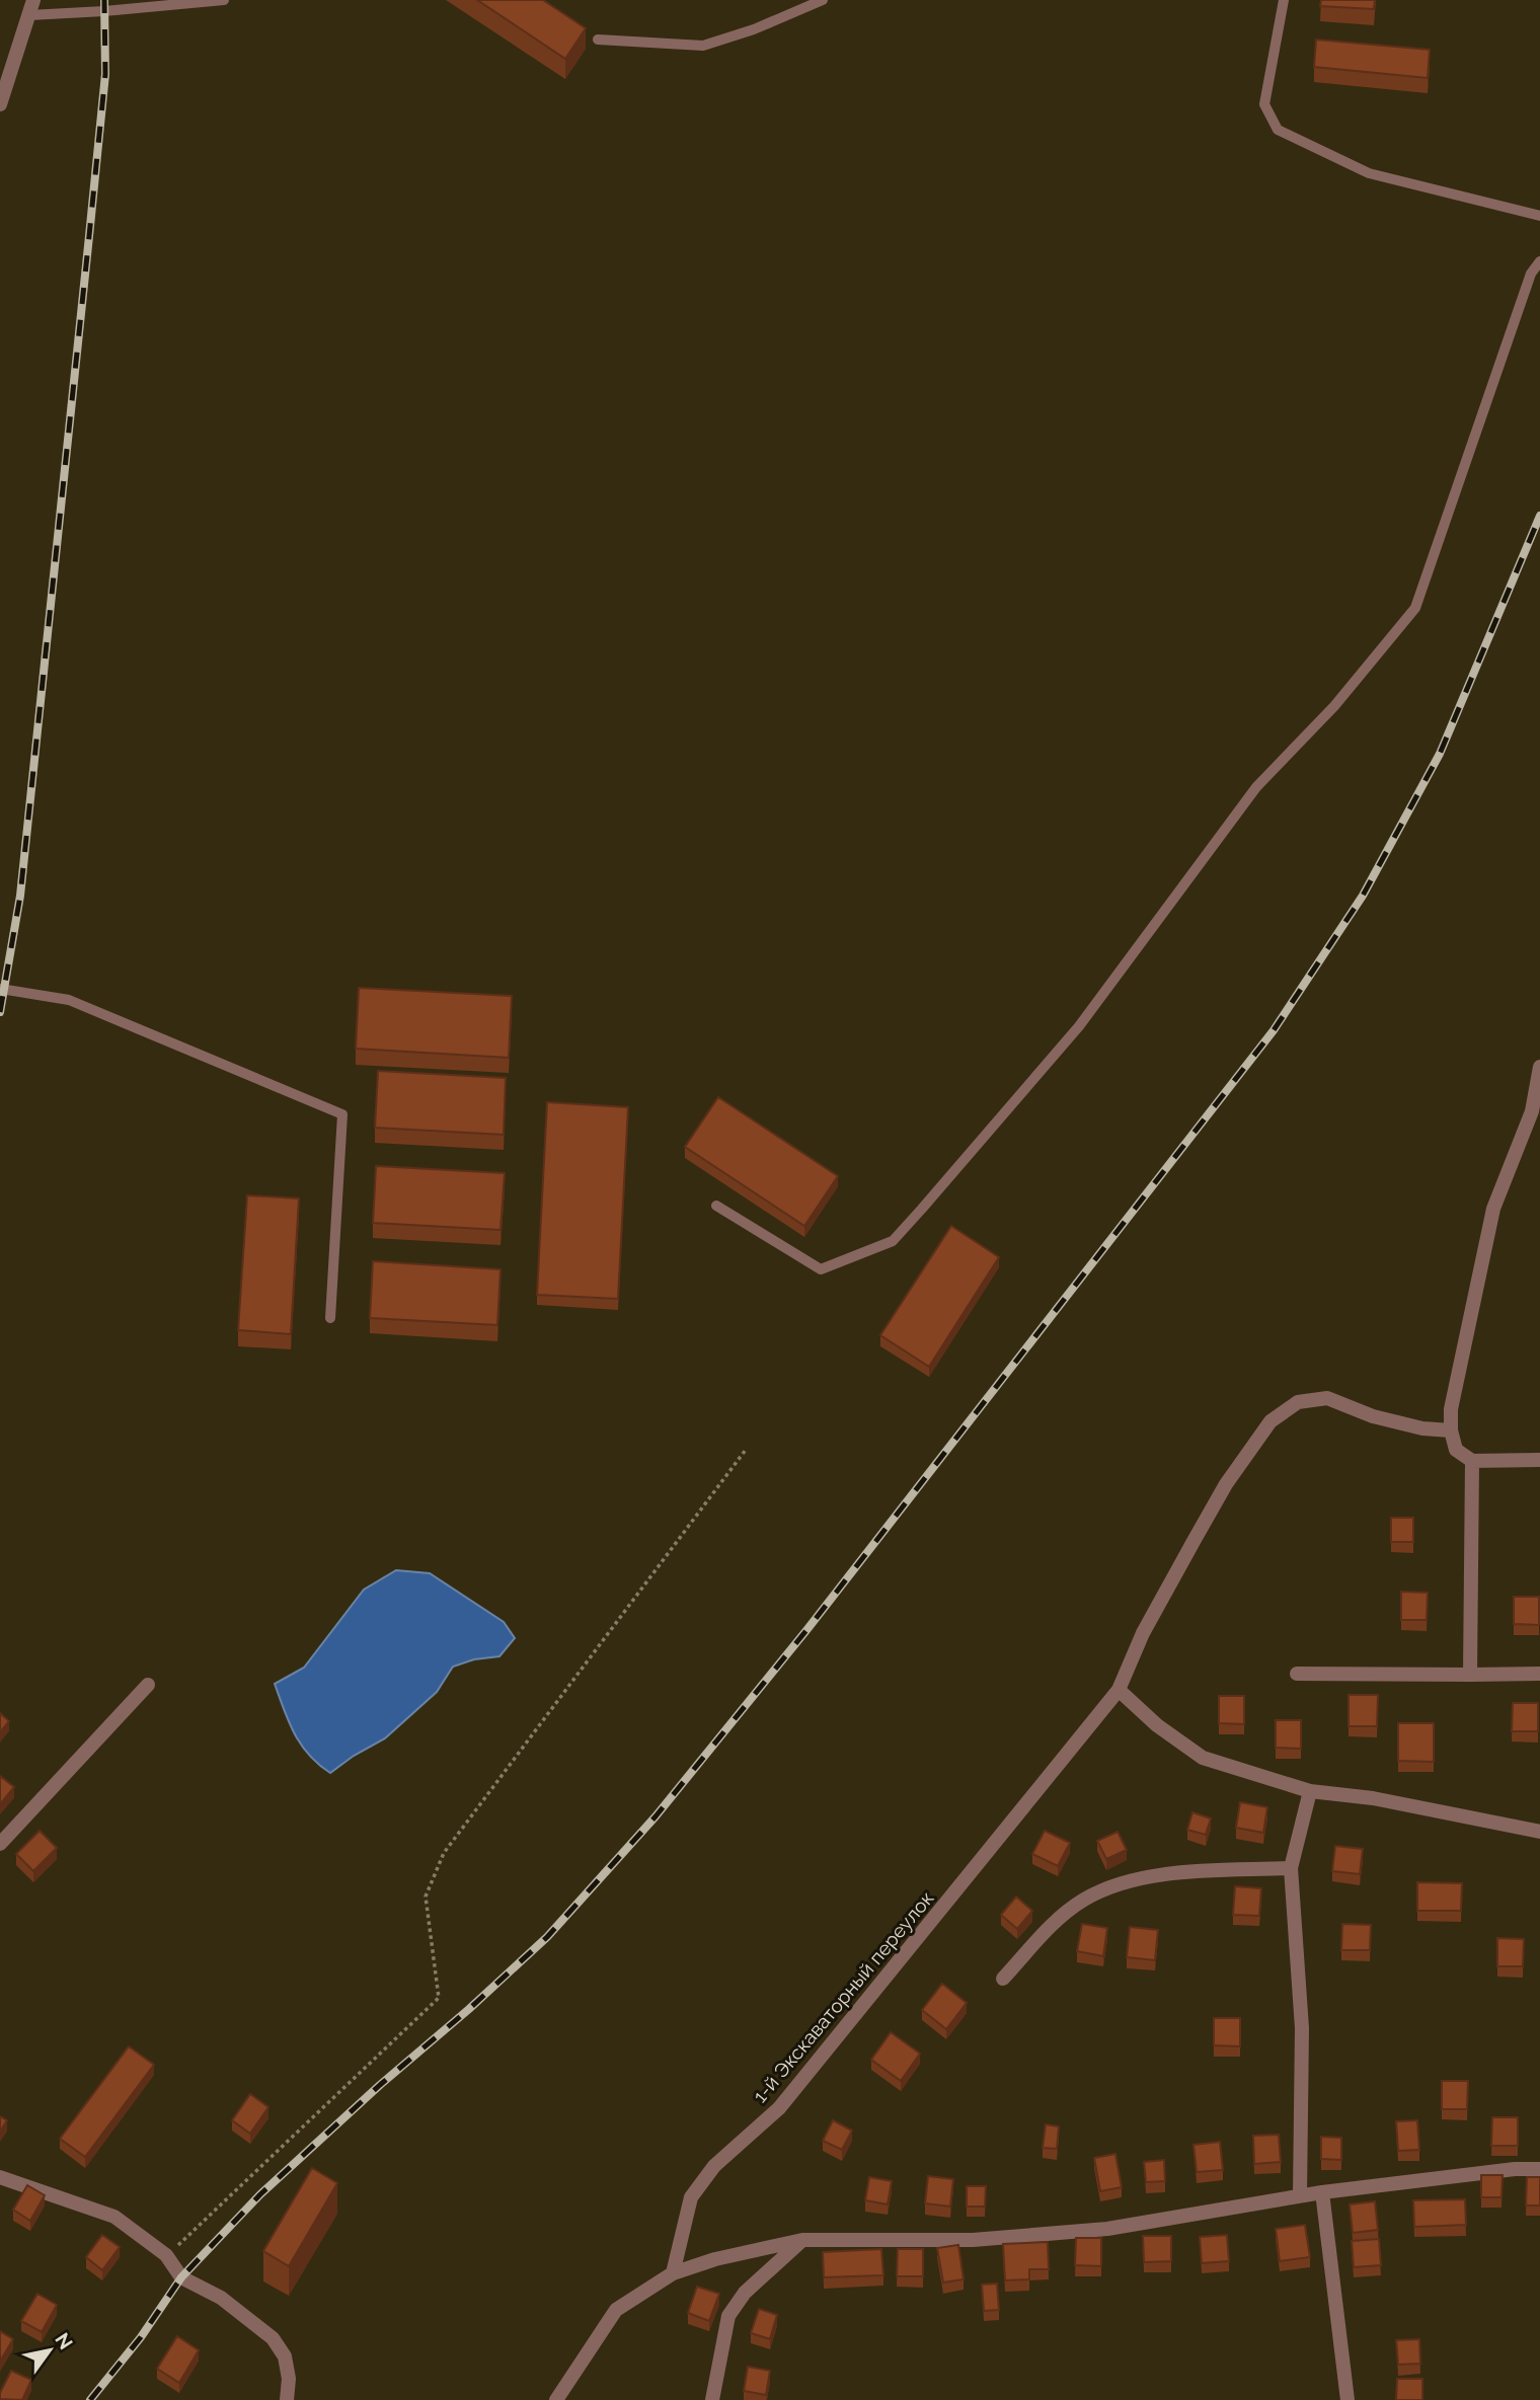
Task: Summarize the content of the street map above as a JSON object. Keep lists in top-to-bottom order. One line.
{"streets":{"street":["1-й Экскаваторный переулок"]},"north":"top right"}
